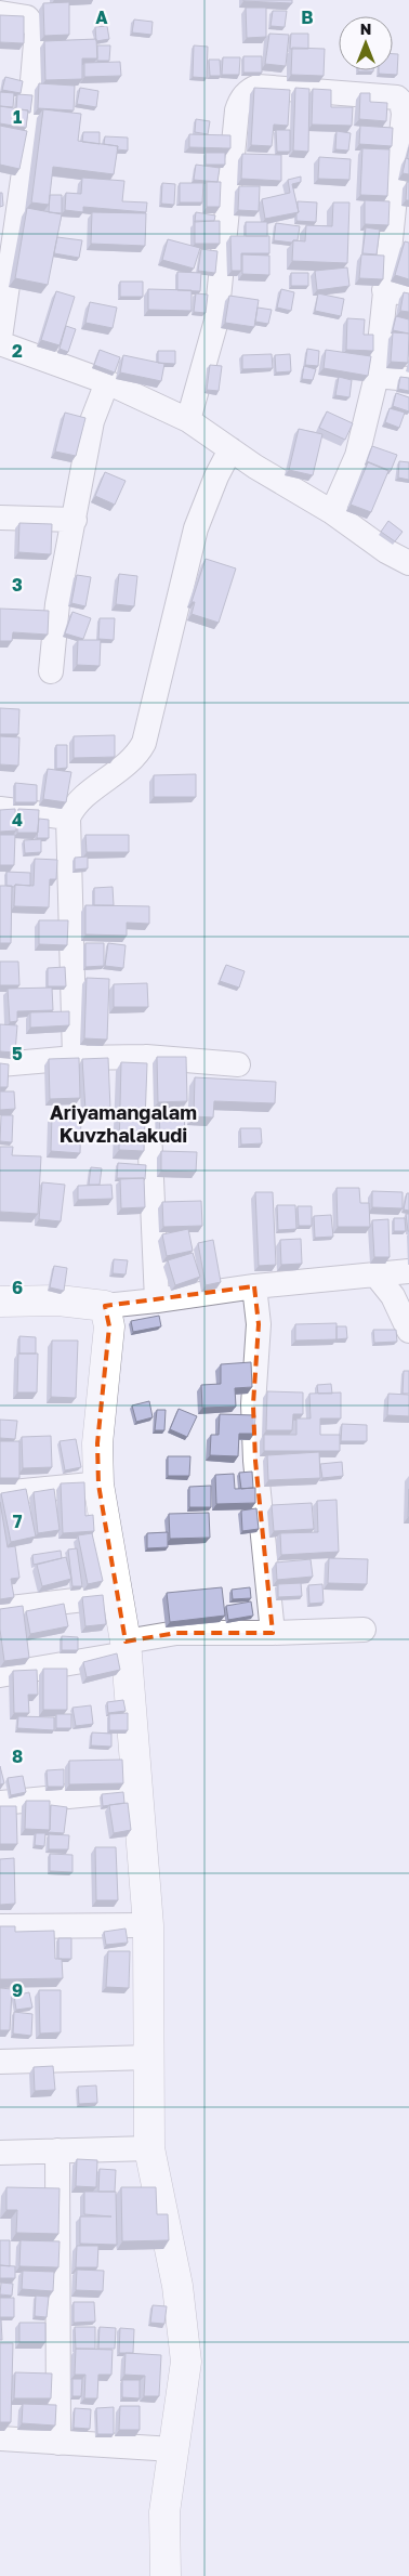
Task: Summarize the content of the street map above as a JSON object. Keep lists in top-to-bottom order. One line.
{"districts":["Ariyamangalam Kuvzhalakudi"],"north":"top","grid":{"columns":["A","B"],"rows":["1","2","3","4","5","6","7","8","9"]}}
